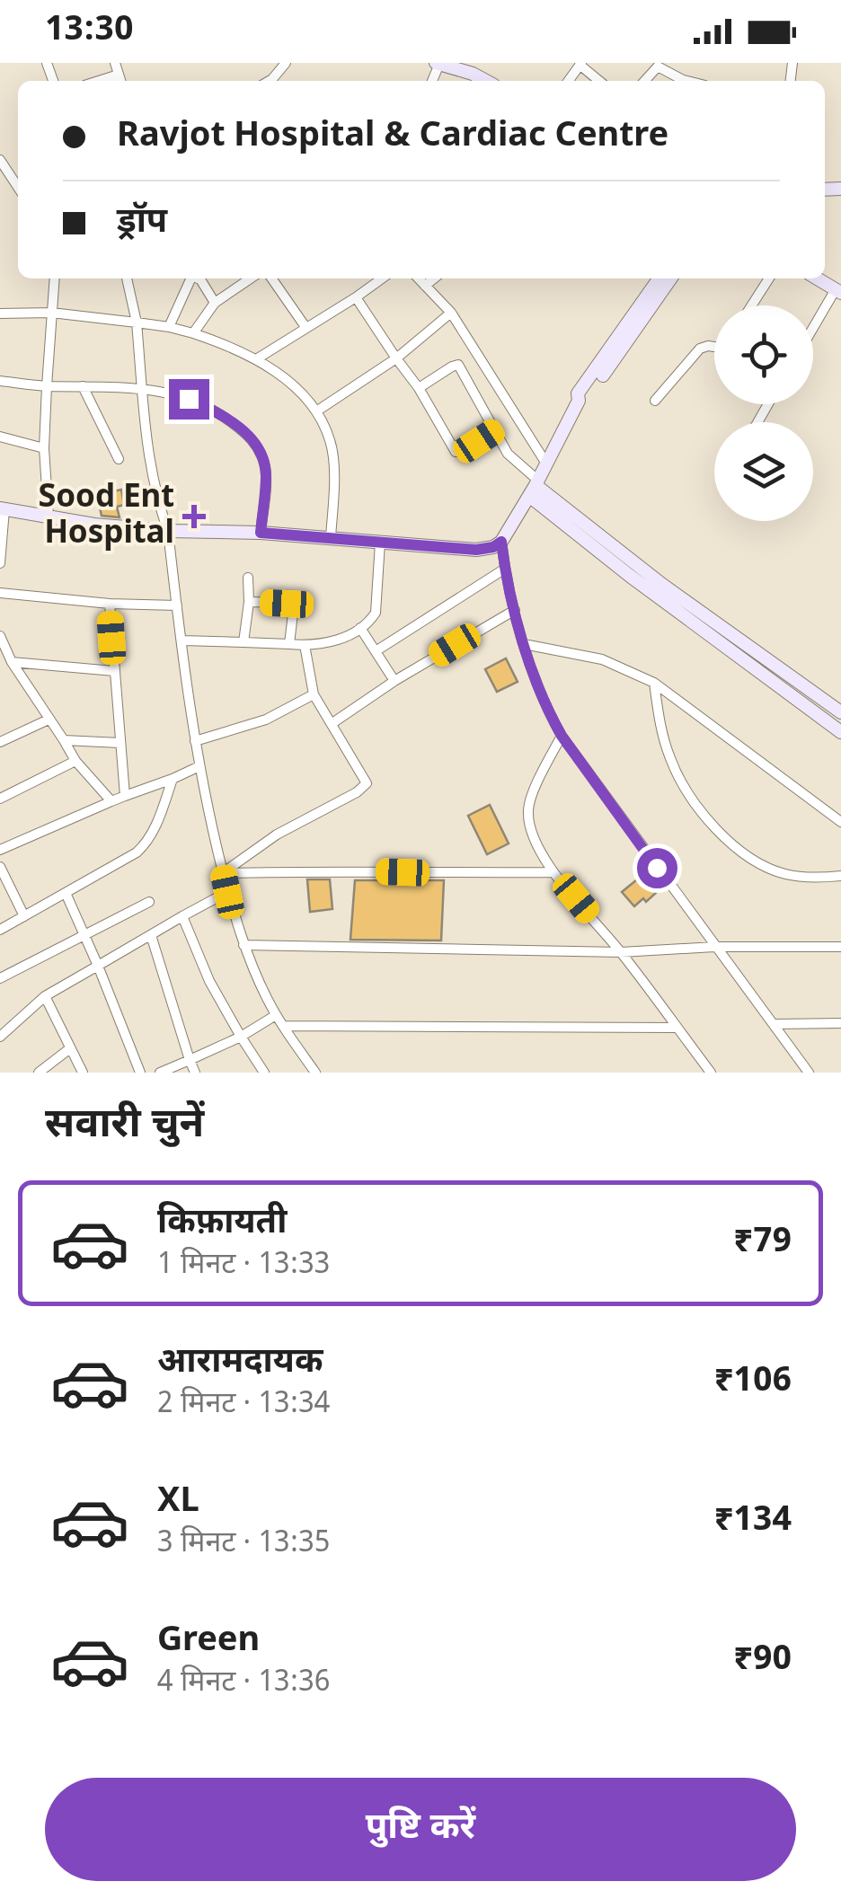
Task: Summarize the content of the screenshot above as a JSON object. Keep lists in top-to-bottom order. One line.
{"places":{"health":["Sood Ent Hospital"]},"page":{"status":"13:30","banner":["Ravjot Hospital & Cardiac Centre","ड्रॉप"],"heading":"सवारी चुनें","list":[{"name":"किफ़ायती","note":"1 मिनट · 13:33","value":"₹79"},{"name":"आरामदायक","note":"2 मिनट · 13:34","value":"₹106"},{"name":"XL","note":"3 मिनट · 13:35","value":"₹134"},{"name":"Green","note":"4 मिनट · 13:36","value":"₹90"}],"buttons":"पुष्टि करें"}}
